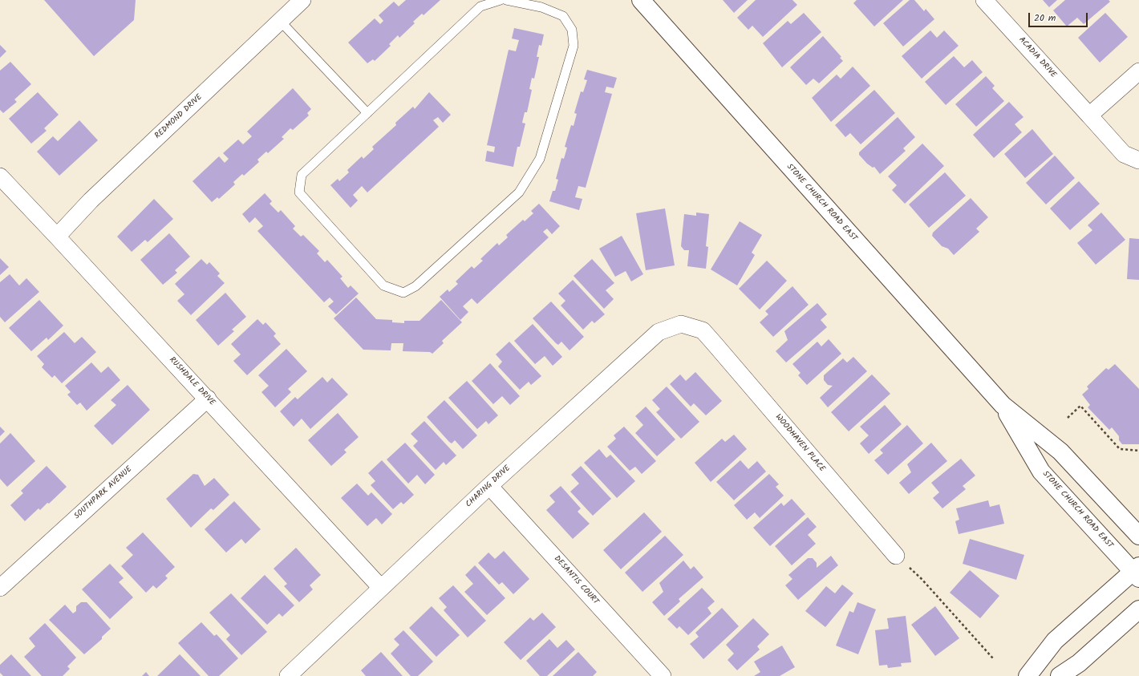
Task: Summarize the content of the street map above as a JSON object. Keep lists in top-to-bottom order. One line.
{"streets":{"main road":["STONE CHURCH ROAD EAST"],"street":["ACADIA DRIVE","REDMOND DRIVE","RUSHDALE DRIVE","WOODHAVEN PLACE","CHARING DRIVE","SOUTHPARK AVENUE","DESANTIS COURT"]},"crossings":[["REDMOND DRIVE","RUSHDALE DRIVE"],["RUSHDALE DRIVE","CHARING DRIVE"],["RUSHDALE DRIVE","SOUTHPARK AVENUE"],["WOODHAVEN PLACE","CHARING DRIVE"],["CHARING DRIVE","DESANTIS COURT"]],"scale_bar":"20 m"}
